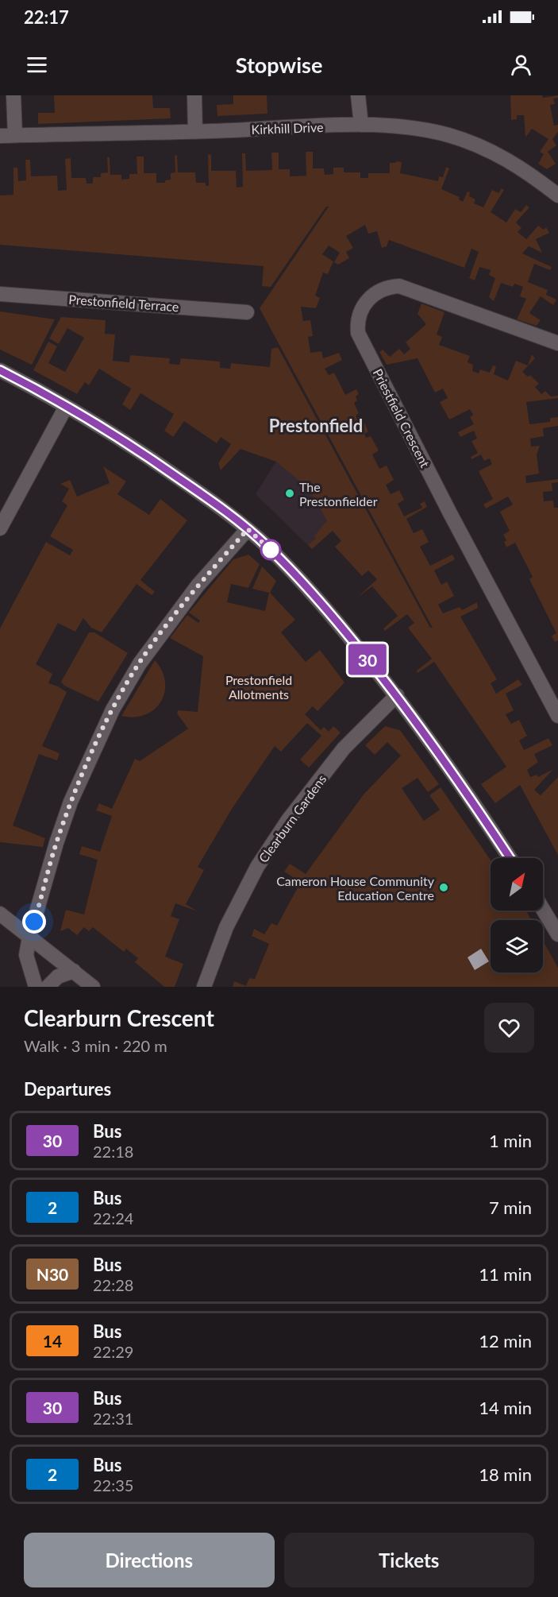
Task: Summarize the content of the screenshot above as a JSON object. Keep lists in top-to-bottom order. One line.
{"streets":{"street":["Kirkhill Drive","Prestonfield Terrace","Priestfield Crescent","Clearburn Gardens"]},"districts":["Prestonfield"],"parks":["Prestonfield Allotments"],"places":["The Prestonfielder","Cameron House Community Education Centre"],"lines":["bus line 30"],"north":"top right","page":{"status":"22:17","header":"Stopwise","on_map":"30","heading":[["Clearburn Crescent","Walk · 3 min · 220 m"],"Departures"],"list":[{"mark":"30","name":"Bus","note":"22:18","value":"1 min"},{"mark":"2","name":"Bus","note":"22:24","value":"7 min"},{"mark":"N30","name":"Bus","note":"22:28","value":"11 min"},{"mark":"14","name":"Bus","note":"22:29","value":"12 min"},{"mark":"30","name":"Bus","note":"22:31","value":"14 min"},{"mark":"2","name":"Bus","note":"22:35","value":"18 min"}],"buttons":["Directions","Tickets"]}}
